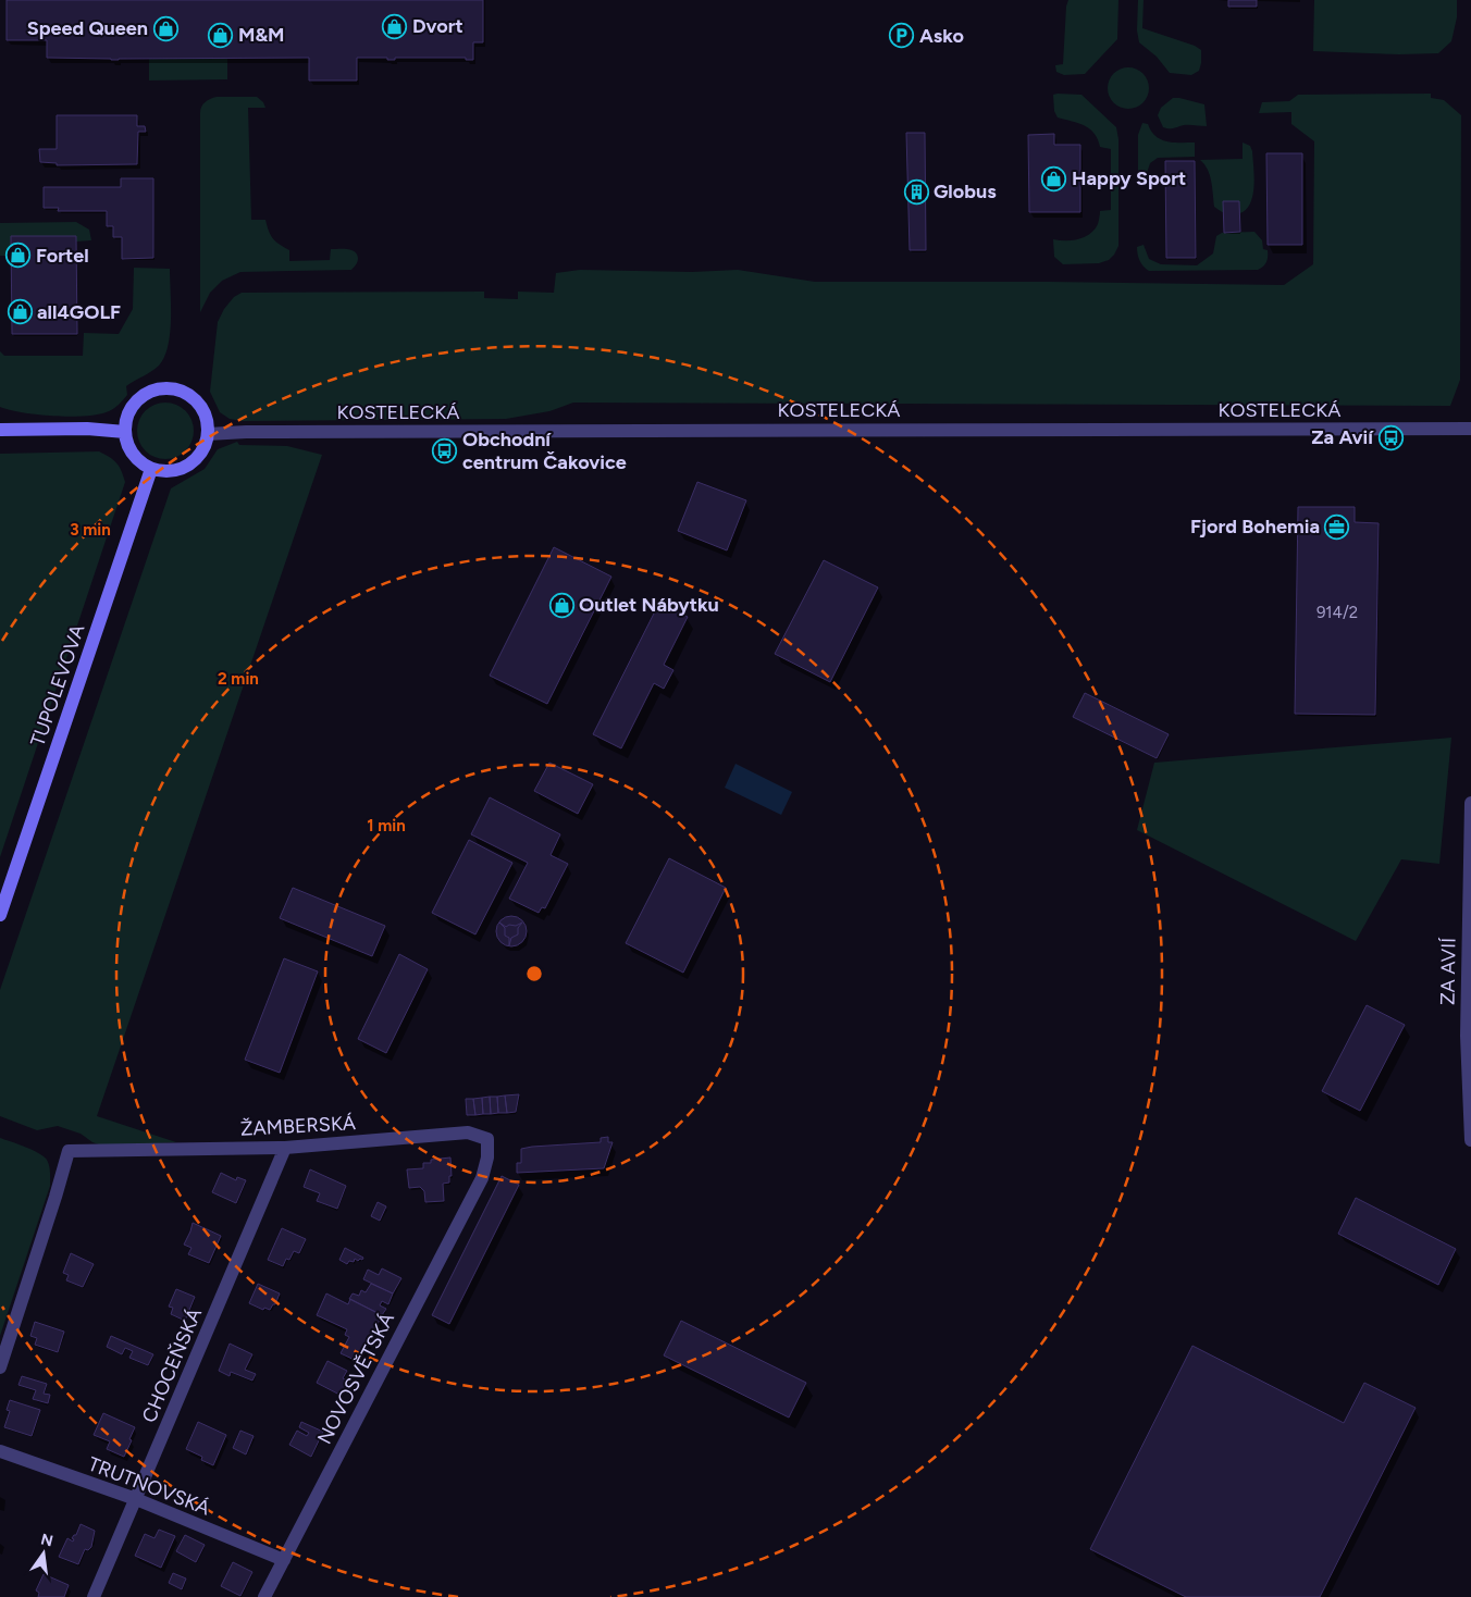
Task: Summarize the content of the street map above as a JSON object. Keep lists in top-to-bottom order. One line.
{"streets":{"main road":["TUPOLEVOVA"],"street":["KOSTELECKÁ","ZA AVIÍ","ŽAMBERSKÁ","CHOCEŇSKÁ","NOVOSVĚTSKÁ","TRUTNOVSKÁ"]},"crossings":[["KOSTELECKÁ","TUPOLEVOVA"],["ŽAMBERSKÁ","CHOCEŇSKÁ"],["ŽAMBERSKÁ","NOVOSVĚTSKÁ"],["CHOCEŇSKÁ","TRUTNOVSKÁ"],["NOVOSVĚTSKÁ","TRUTNOVSKÁ"]],"places":{"shop":["Dvort","Speed Queen","M&M","Happy Sport","Fortel","all4GOLF","Outlet Nábytku"],"parking":["Asko"],"building":["Globus"],"bus stop":["Za Avií","Obchodní centrum Čakovice"],"office":["Fjord Bohemia"]},"house_numbers":["914/2"],"north":"top","rings":["3 min","2 min","1 min"]}
